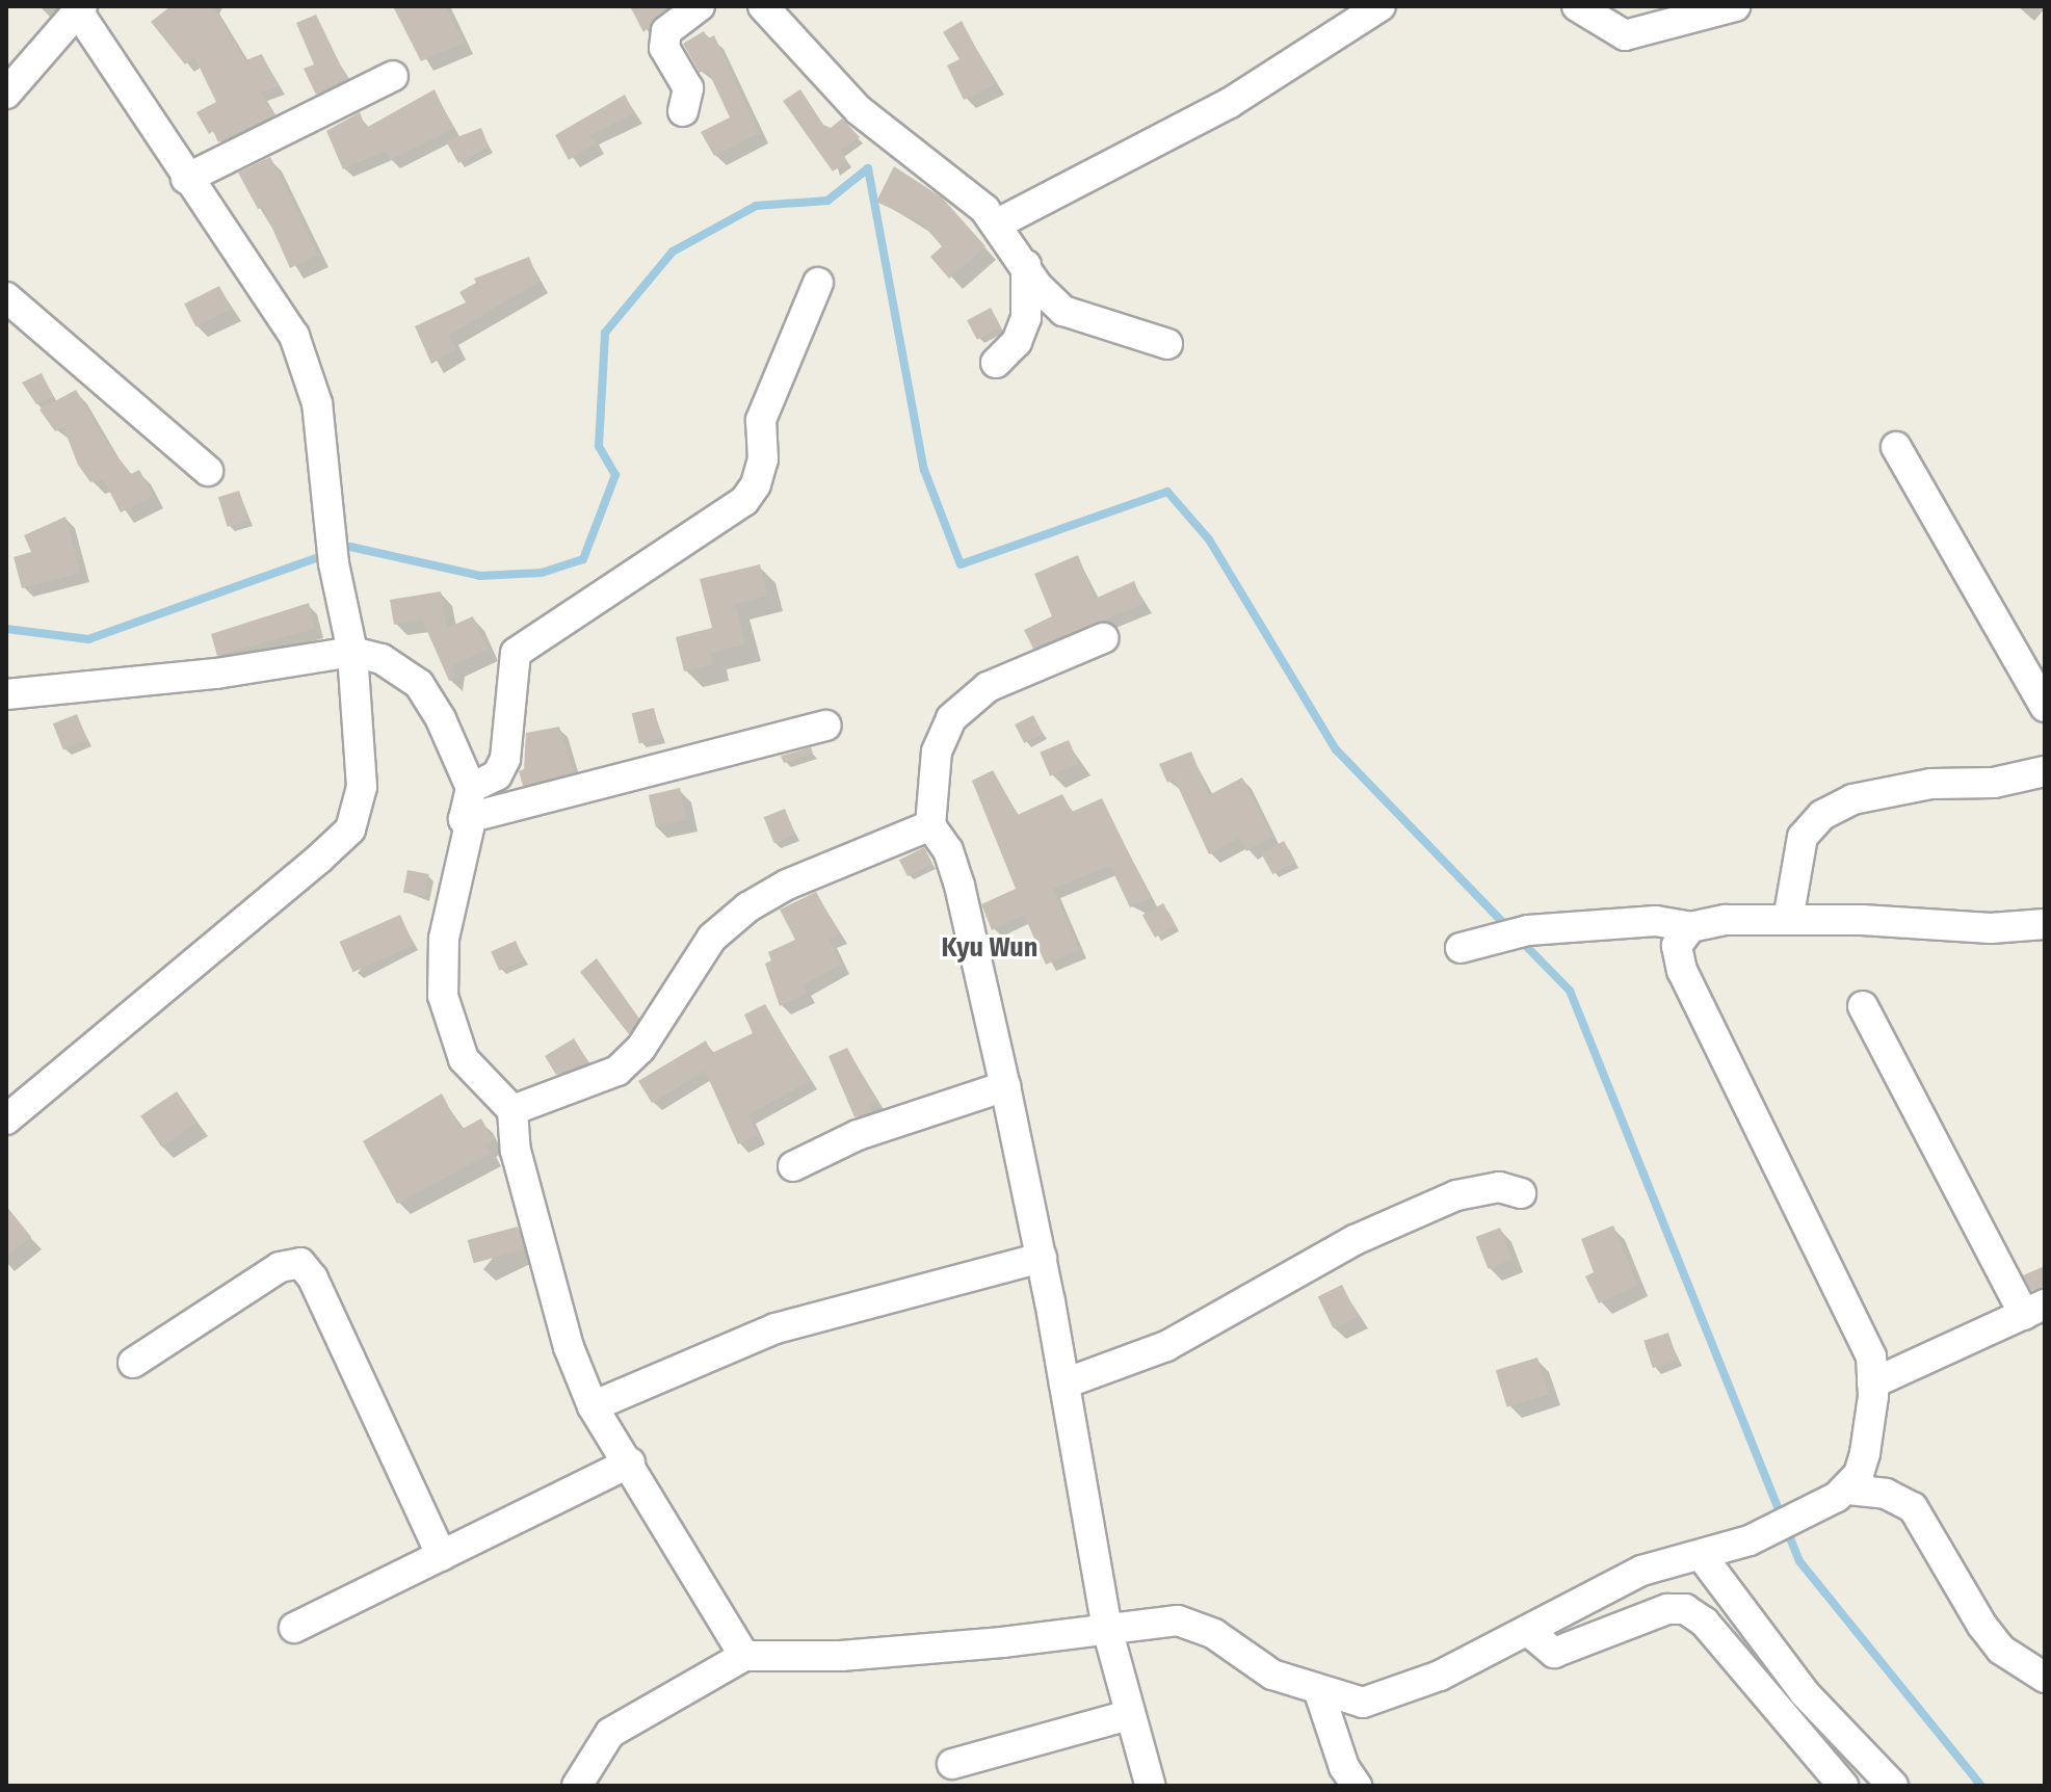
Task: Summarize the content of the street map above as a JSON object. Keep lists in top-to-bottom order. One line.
{"districts":["Kyu Wun"]}
